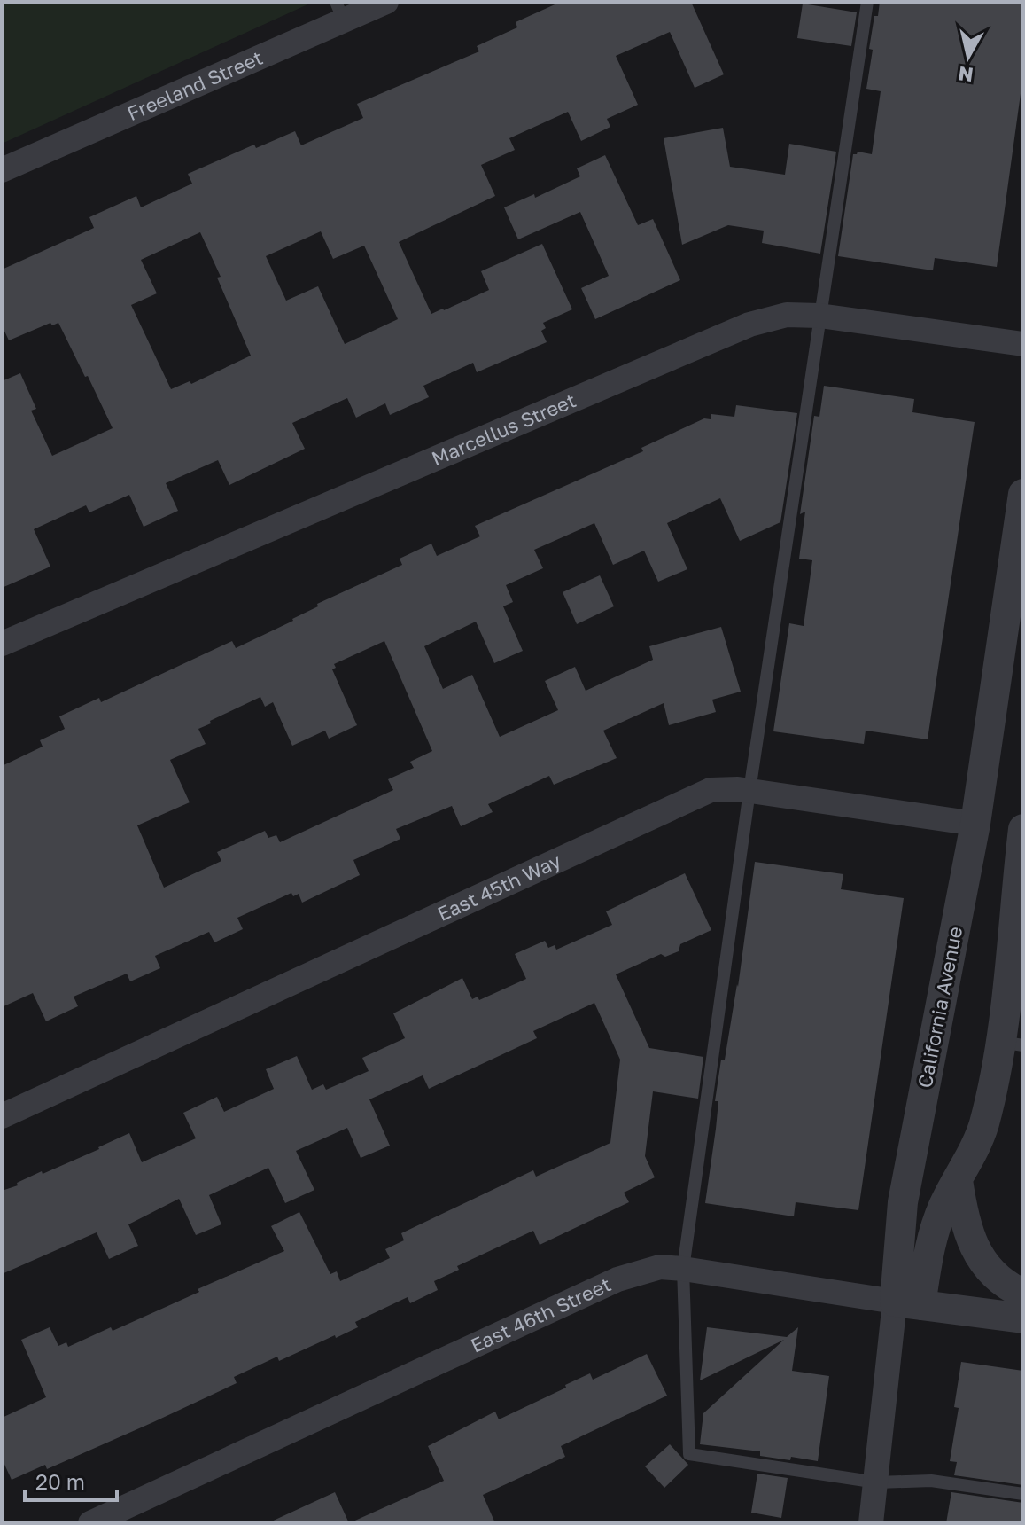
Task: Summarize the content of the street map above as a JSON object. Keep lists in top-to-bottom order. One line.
{"streets":{"street":["Freeland Street","Marcellus Street","East 45th Way","California Avenue","East 46th Street"]},"crossings":[["East 45th Way","California Avenue"],["California Avenue","East 46th Street"]],"scale_bar":"20 m","north":"bottom"}
